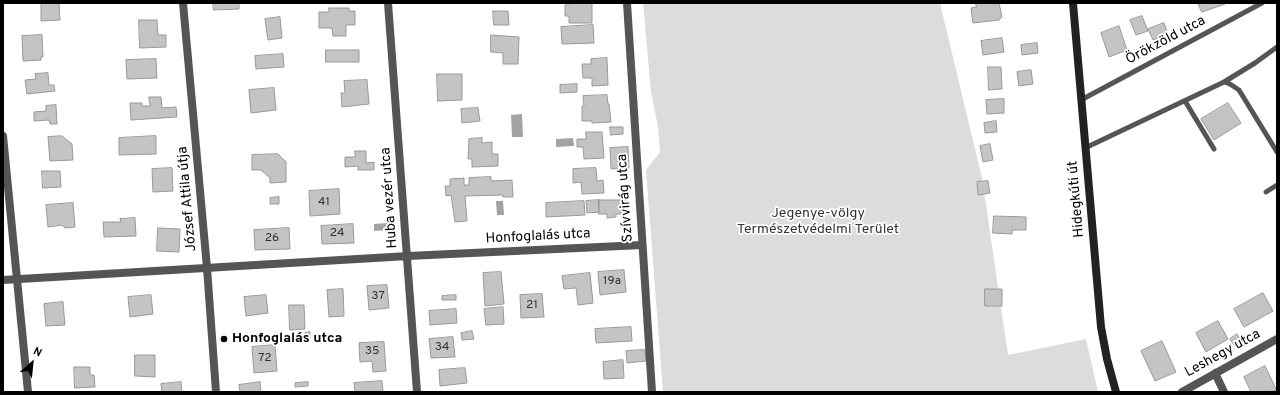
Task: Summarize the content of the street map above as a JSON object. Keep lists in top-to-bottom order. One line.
{"streets":{"main road":["Hidegkúti út"],"street":["Huba vezér utca","Szívvirág utca","József Attila útja","Honfoglalás utca","Leshegy utca"],"lane":["Örökzöld utca"]},"crossings":[["Örökzöld utca","Hidegkúti út"],["Huba vezér utca","Honfoglalás utca"],["Szívvirág utca","Honfoglalás utca"],["József Attila útja","Honfoglalás utca"]],"parks":["Jegenye-völgy Természetvédelmi Terület"],"places":["Honfoglalás utca"],"house_numbers":["41","24","26","19a","37","21","34","35","72"],"north":"top right"}
